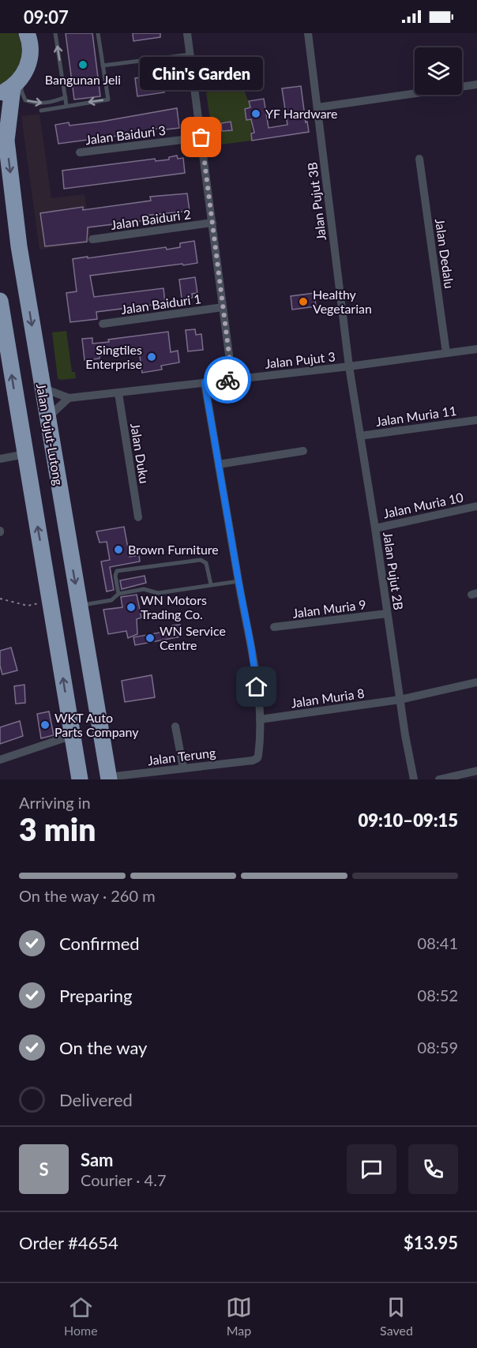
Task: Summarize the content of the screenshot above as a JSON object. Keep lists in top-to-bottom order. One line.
{"streets":{"highway":["Jalan Pujut-Lutong"],"street":["Jalan Baiduri 3","Jalan Pujut 3B","Jalan Baiduri 2","Jalan Dedalu","Jalan Baiduri 1","Jalan Pujut 3","Jalan Muria 11","Jalan Duku","Jalan Muria 10","Jalan Pujut 2B","Jalan Muria 9","Jalan Muria 8","Jalan Terung"]},"crossings":[["Jalan Pujut 3B","Jalan Pujut 3"],["Jalan Pujut 3B","Jalan Pujut 2B"],["Jalan Dedalu","Jalan Pujut 3"],["Jalan Pujut 3","Jalan Pujut-Lutong"],["Jalan Pujut 3","Jalan Duku"],["Jalan Pujut 3","Jalan Pujut 2B"],["Jalan Muria 11","Jalan Pujut 2B"],["Jalan Pujut-Lutong","Jalan Terung"],["Jalan Muria 10","Jalan Pujut 2B"],["Jalan Pujut 2B","Jalan Muria 9"],["Jalan Pujut 2B","Jalan Muria 8"],["Jalan Muria 8","Jalan Terung"]],"places":["Bangunan Jeli","YF Hardware","Chin's Garden","Healthy Vegetarian","Singtiles Enterprise","Brown Furniture","WN Motors Trading Co.","WN Service Centre","WKT Auto Parts Company"],"page":{"status":"09:07","bubble":"Chin's Garden","heading":["3 min","Arriving in","09:10–09:15"],"panel":["Sam","Courier · 4.7","Order #4654","$13.95"],"bar":"On the way · 260 m","list":[["Confirmed","08:41"],["Preparing","08:52"],["On the way","08:59"],"Delivered"],"round":"S","tabs":["Home","Map","Saved"]}}
